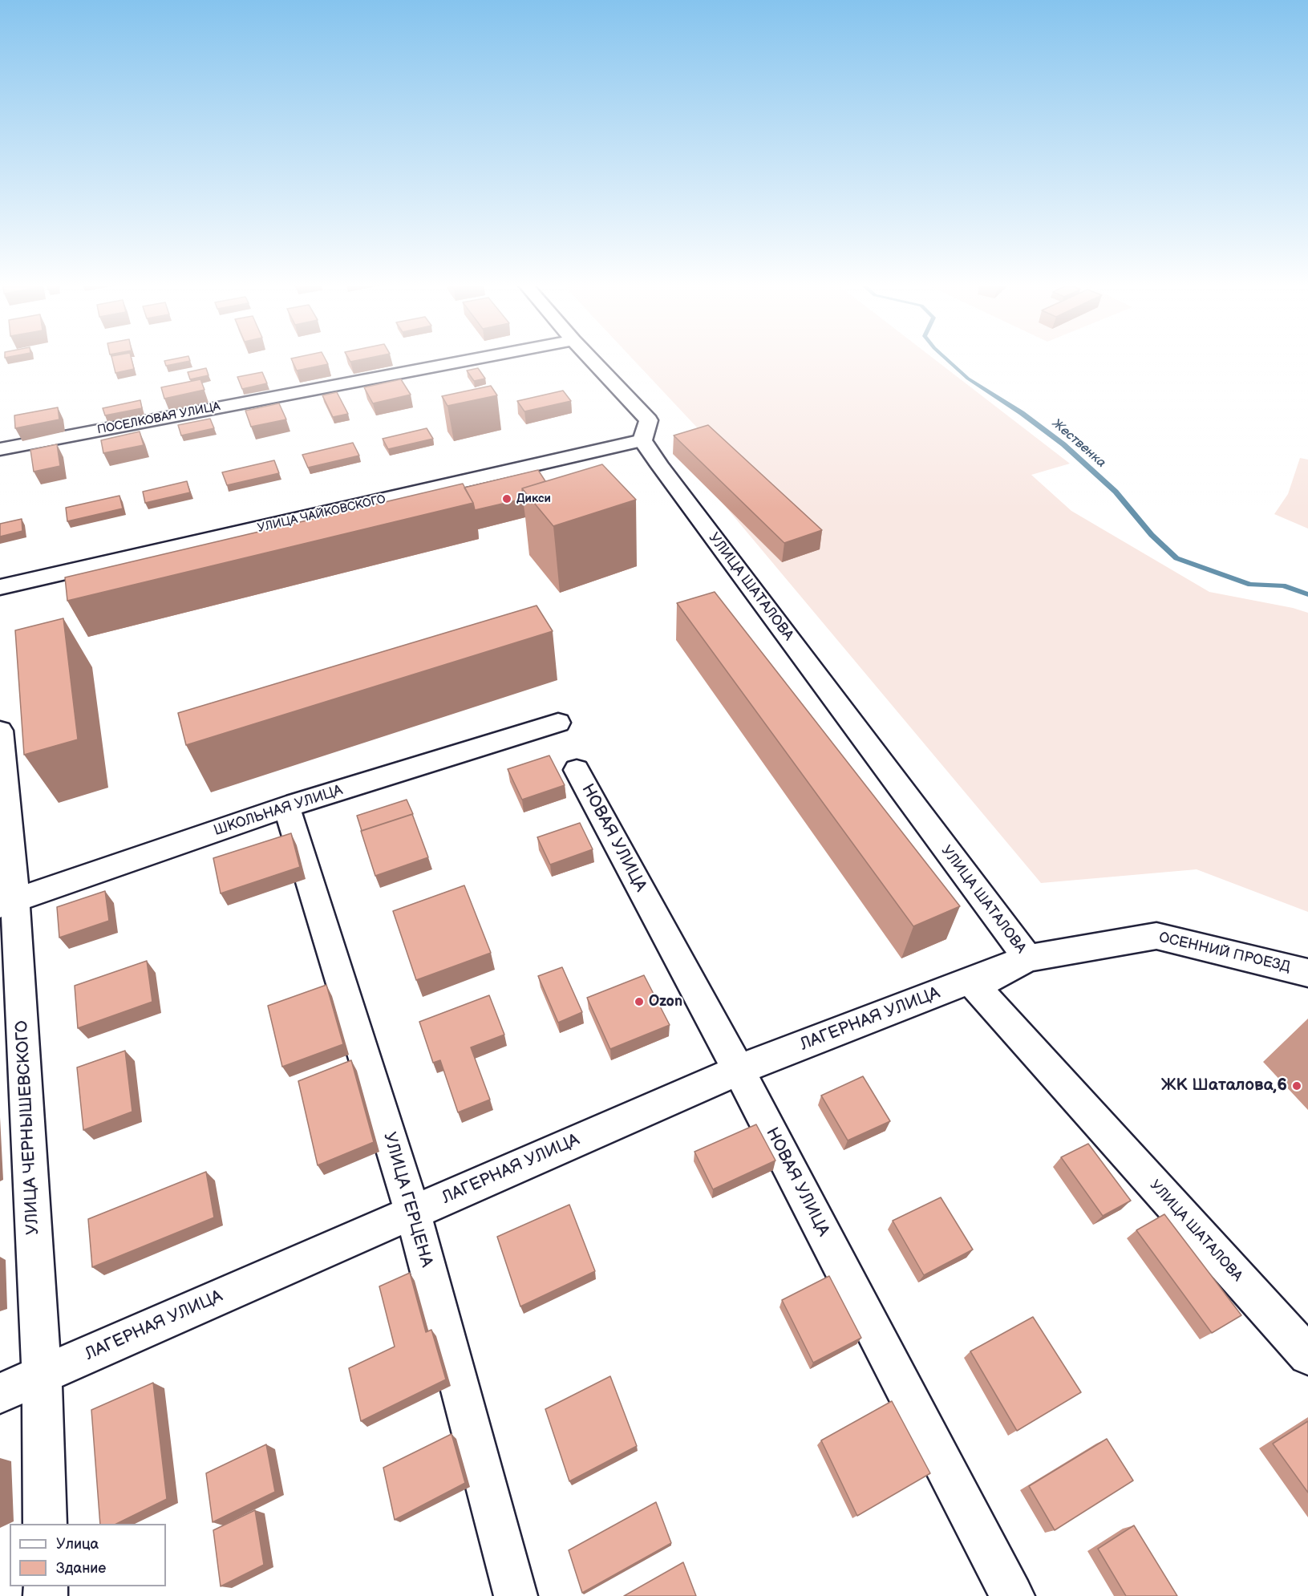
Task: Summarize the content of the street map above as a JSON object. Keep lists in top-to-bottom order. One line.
{"streets":{"street":["ПОСЕЛКОВАЯ УЛИЦА","УЛИЦА ЧАЙКОВСКОГО","УЛИЦА ШАТАЛОВА","ШКОЛЬНАЯ УЛИЦА","НОВАЯ УЛИЦА","ОСЕННИЙ ПРОЕЗД","ЛАГЕРНАЯ УЛИЦА","УЛИЦА ЧЕРНЫШЕВСКОГО","УЛИЦА ГЕРЦЕНА"]},"crossings":[["УЛИЦА ЧАЙКОВСКОГО","УЛИЦА ШАТАЛОВА"],["УЛИЦА ШАТАЛОВА","ОСЕННИЙ ПРОЕЗД"],["УЛИЦА ШАТАЛОВА","ЛАГЕРНАЯ УЛИЦА"],["ШКОЛЬНАЯ УЛИЦА","УЛИЦА ЧЕРНЫШЕВСКОГО"],["ШКОЛЬНАЯ УЛИЦА","УЛИЦА ГЕРЦЕНА"],["НОВАЯ УЛИЦА","ЛАГЕРНАЯ УЛИЦА"],["ОСЕННИЙ ПРОЕЗД","ЛАГЕРНАЯ УЛИЦА"],["ЛАГЕРНАЯ УЛИЦА","УЛИЦА ЧЕРНЫШЕВСКОГО"],["ЛАГЕРНАЯ УЛИЦА","УЛИЦА ГЕРЦЕНА"]],"water":["Жественка"],"places":["Дикси","Ozon","ЖК Шаталова,6"],"legend":["Улица","Здание"]}
